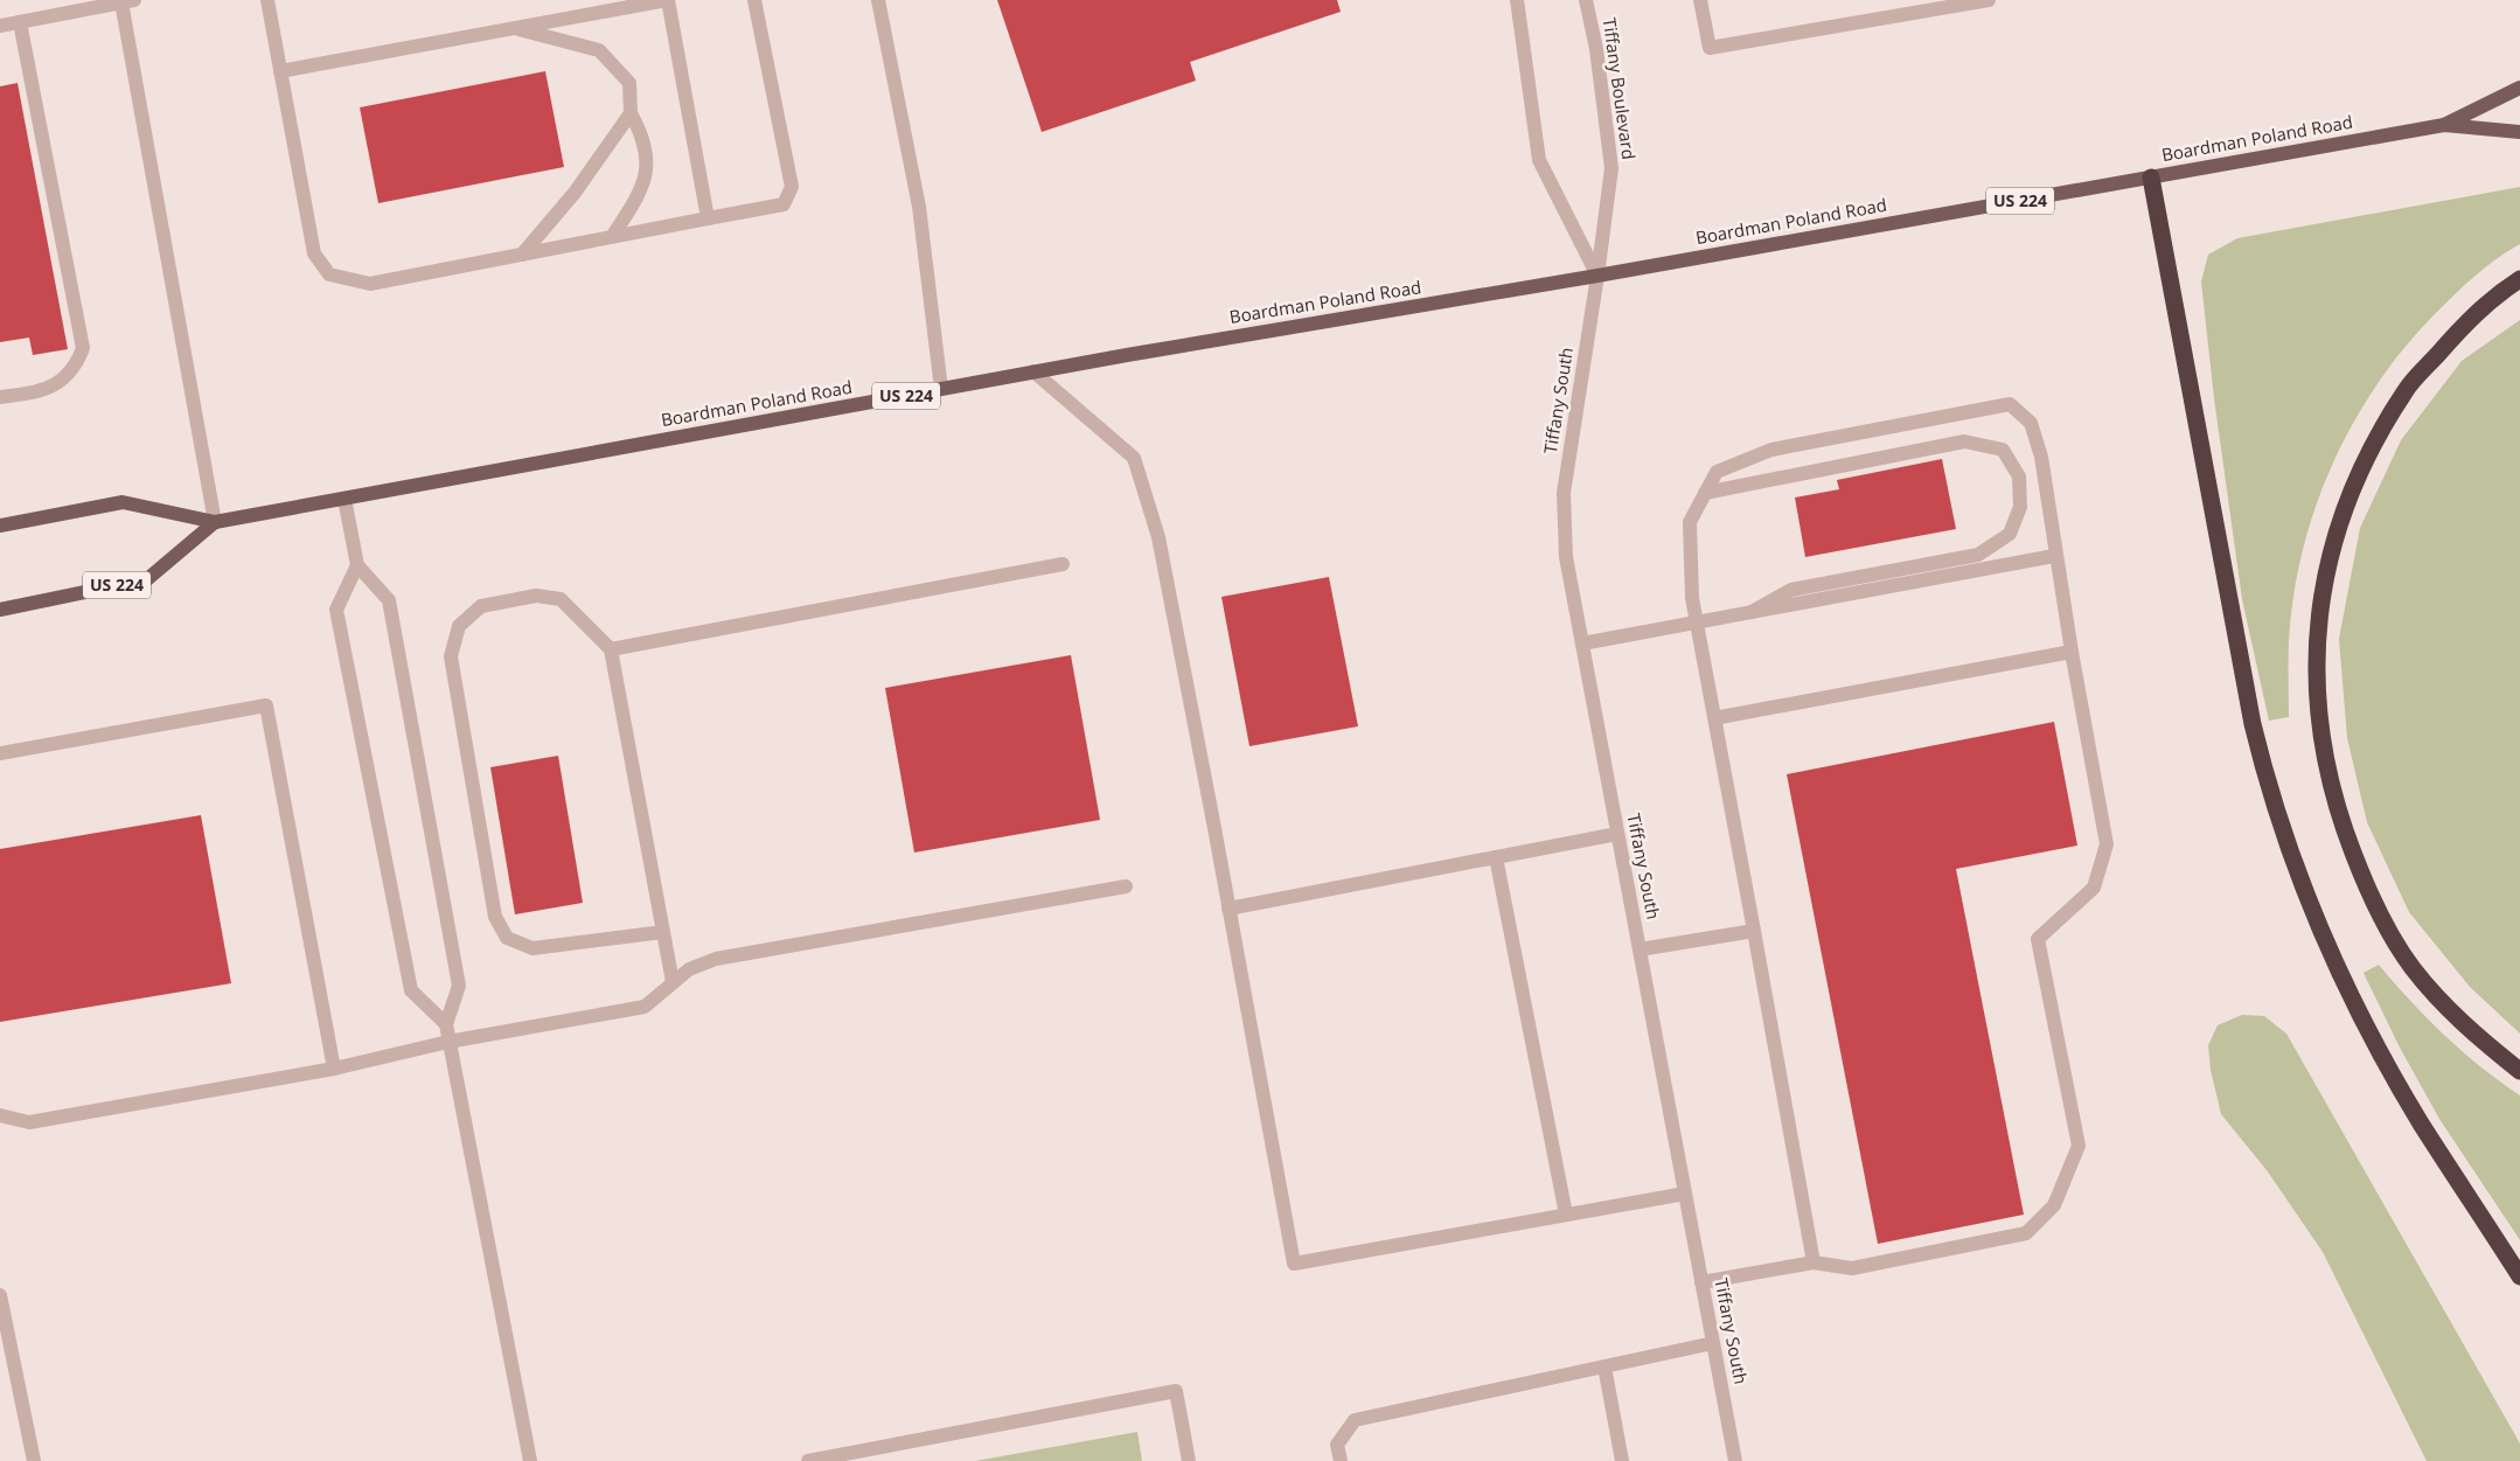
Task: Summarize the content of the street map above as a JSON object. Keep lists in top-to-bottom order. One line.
{"streets":{"main road":["Boardman Poland Road","US 224"],"street":["Tiffany Boulevard","Tiffany South"]},"crossings":[["Tiffany Boulevard","Boardman Poland Road"],["Tiffany Boulevard","Tiffany South"],["Boardman Poland Road","Tiffany South"]]}
